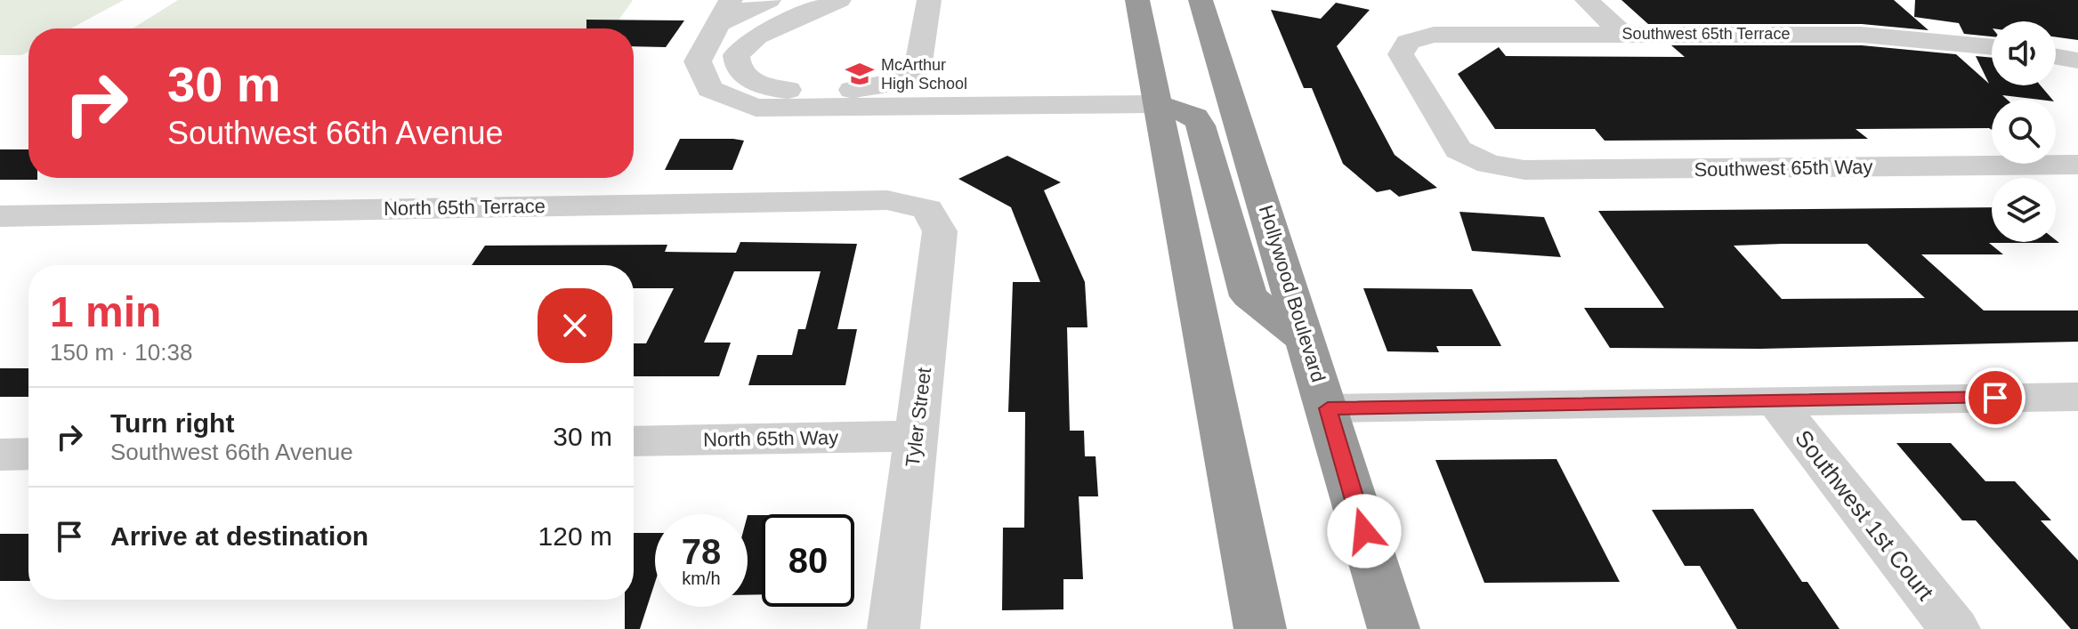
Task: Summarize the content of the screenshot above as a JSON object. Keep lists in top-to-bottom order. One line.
{"streets":{"highway":["Hollywood Boulevard"],"street":["Southwest 65th Terrace","Southwest 65th Way","North 65th Terrace","Tyler Street","North 65th Way","Southwest 1st Court"]},"crossings":[["Southwest 65th Terrace","Southwest 65th Way"],["North 65th Terrace","Tyler Street"],["Tyler Street","North 65th Way"]],"places":{"school or university":["McArthur High School"]},"page":{"turn":["30 m","Southwest 66th Avenue"],"heading":["1 min","150 m · 10:38"],"list":[{"name":"Turn right","note":"Southwest 66th Avenue","value":"30 m"},{"name":"Arrive at destination","value":"120 m"}],"speed":"78 km/h","limit":"80"}}
